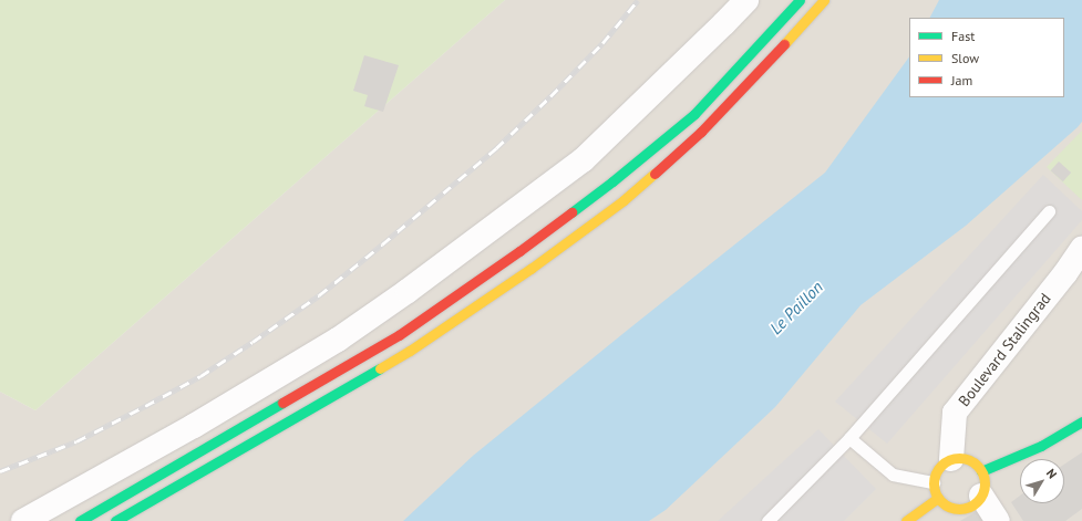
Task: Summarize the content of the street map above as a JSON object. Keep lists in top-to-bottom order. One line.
{"streets":{"street":["Boulevard Stalingrad"]},"water":["Le Paillon"],"legend":["Fast","Slow","Jam"],"north":"top right"}
